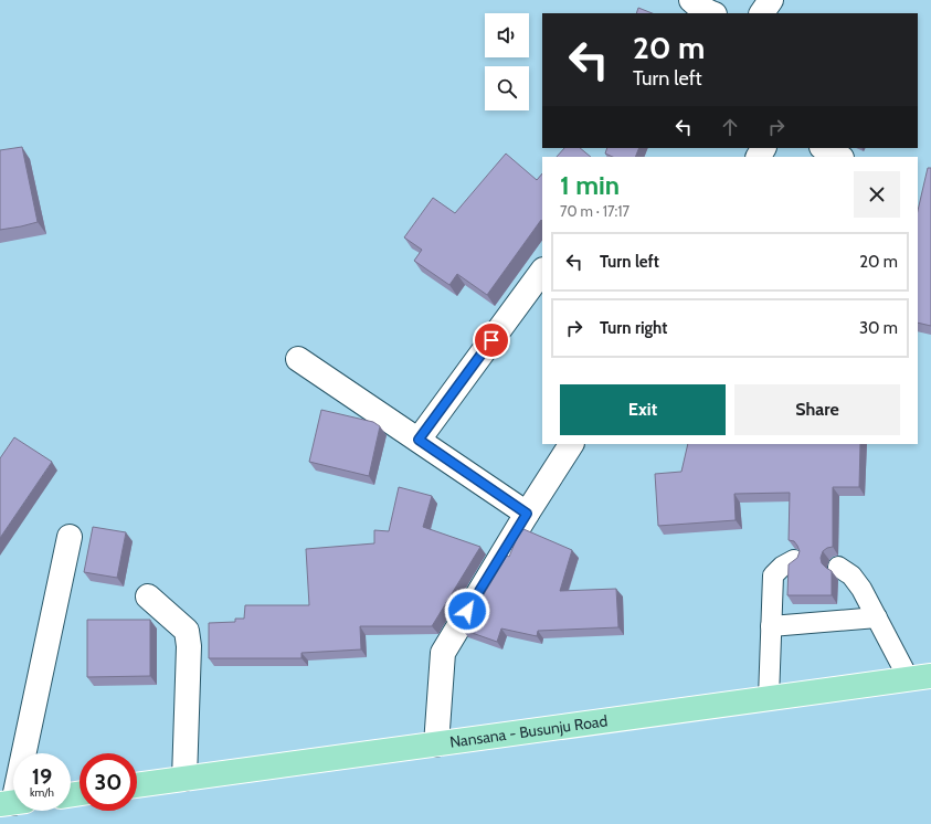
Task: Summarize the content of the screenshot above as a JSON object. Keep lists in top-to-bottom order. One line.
{"streets":{"main road":["Nansana - Busunju Road"]},"page":{"turn":["20 m","Turn left"],"heading":["1 min","70 m · 17:17"],"list":[{"name":"Turn left","value":"20 m"},{"name":"Turn right","value":"30 m"}],"buttons":["Exit","Share"],"speed":"19 km/h","limit":"30"}}
